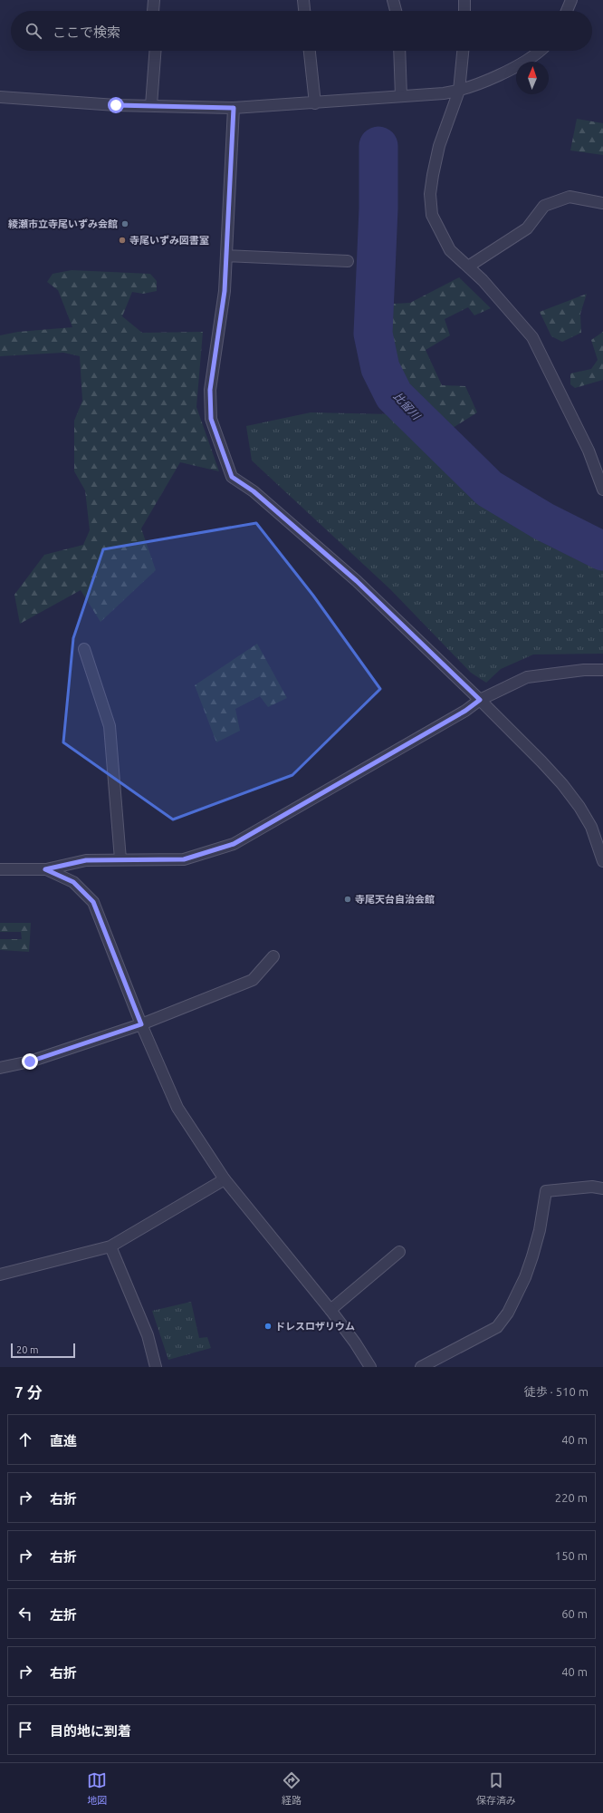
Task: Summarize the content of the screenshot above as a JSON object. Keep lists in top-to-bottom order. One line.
{"water":["比留川"],"places":["綾瀬市立寺尾いずみ会館","寺尾いずみ図書室","寺尾天台自治会館","ドレスロザリウム"],"scale_bar":"20 m","north":"top","page":{"search":"ここで検索","scale":"20 m","heading":["7 分","徒歩 · 510 m"],"list":[["直進","40 m"],["右折","220 m"],["右折","150 m"],["左折","60 m"],["右折","40 m"],"目的地に到着"],"nav":["地図","経路","保存済み"]}}
